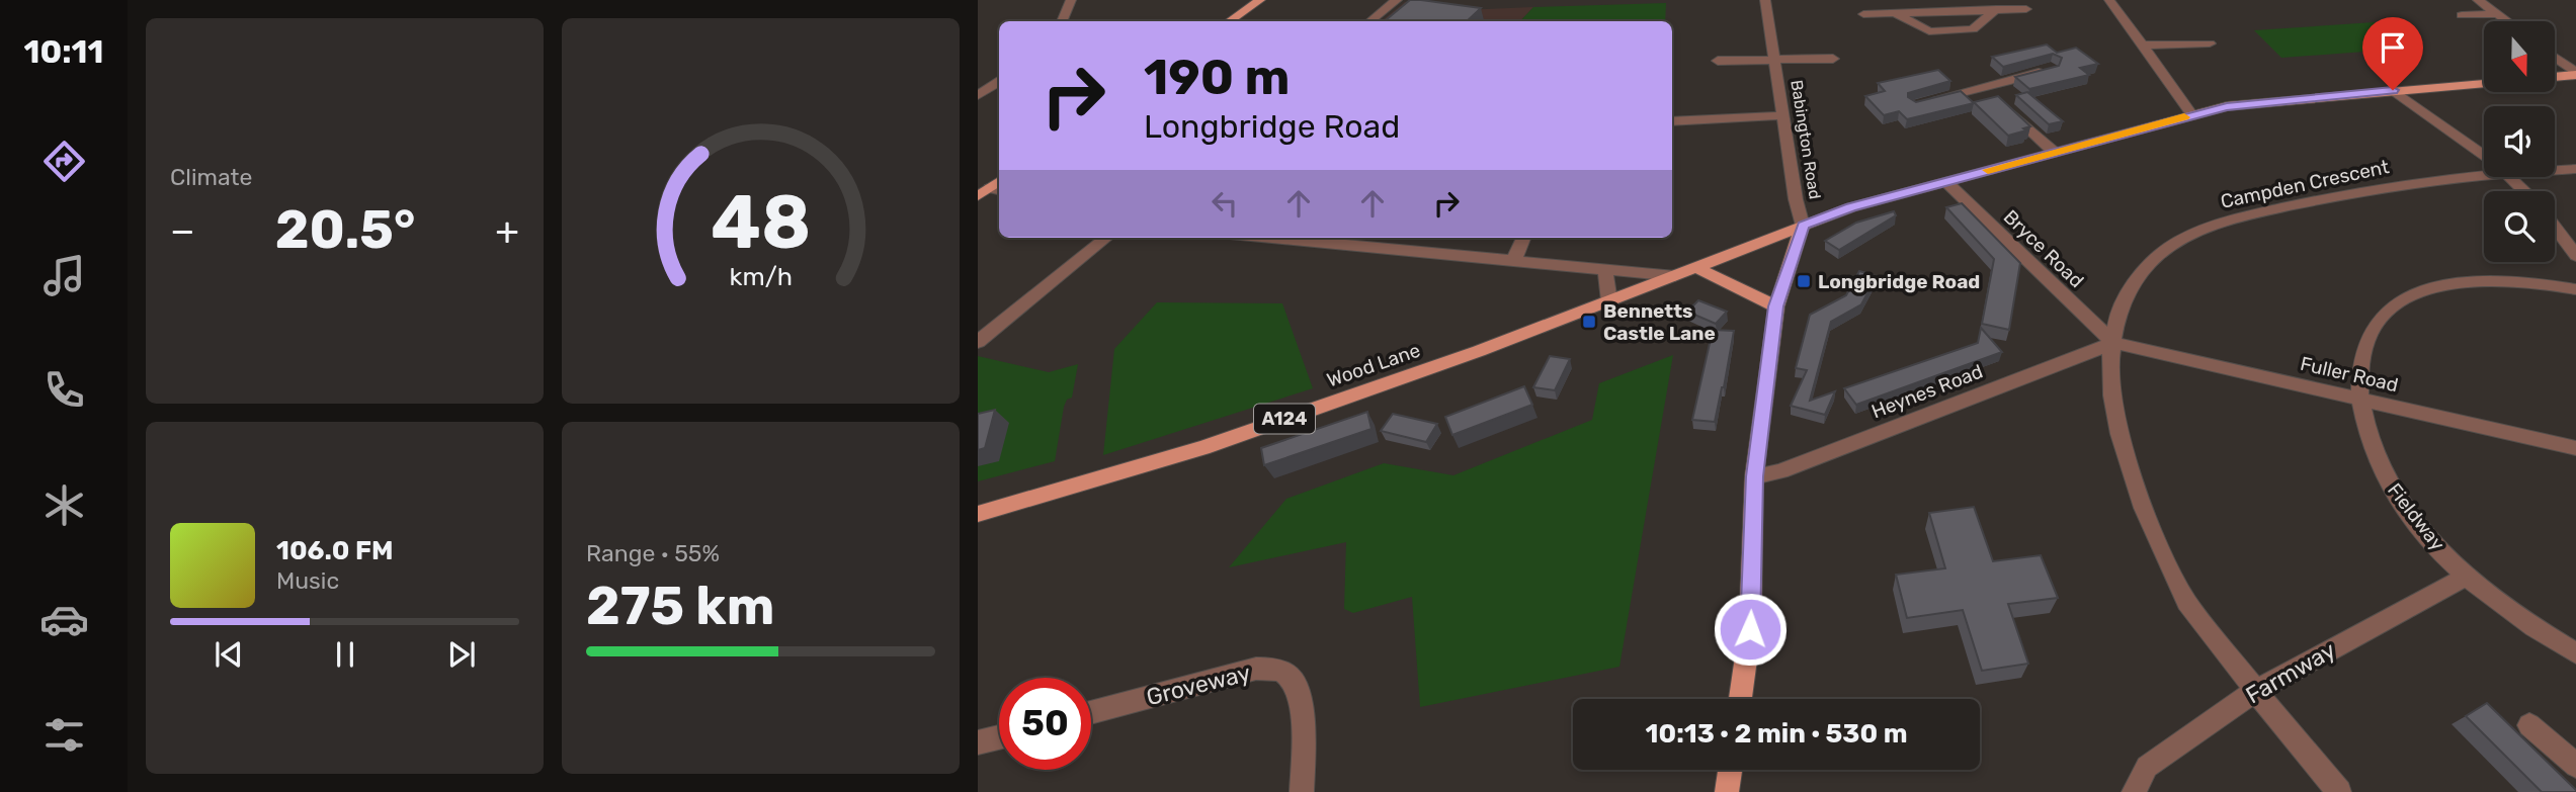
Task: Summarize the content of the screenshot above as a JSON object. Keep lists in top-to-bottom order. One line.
{"streets":{"main road":["Wood Lane","A124"],"street":["Babington Road","Campden Crescent","Bryce Road","Fuller Road","Heynes Road","Fieldway","Farmway","Groveway"]},"crossings":[["Babington Road","A124"],["Campden Crescent","Bryce Road"],["Campden Crescent","Fuller Road"],["Campden Crescent","Heynes Road"],["Campden Crescent","Farmway"],["Bryce Road","Fuller Road"],["Bryce Road","Heynes Road"],["Bryce Road","A124"],["Wood Lane","A124"],["Fuller Road","Heynes Road"],["Fuller Road","Fieldway"],["Fieldway","Farmway"]],"places":{"transit":["Longbridge Road","Bennetts Castle Lane"]},"north":"bottom","page":{"tabs":"10:11","tile":["Climate",["Range · 55%","275 km"]],"turn":["190 m","Longbridge Road"],"heat":["−","20.5°","+"],"song":["106.0 FM","Music"],"limit":"50","trip":"10:13 · 2 min · 530 m","gauge":["48","km/h"]}}
